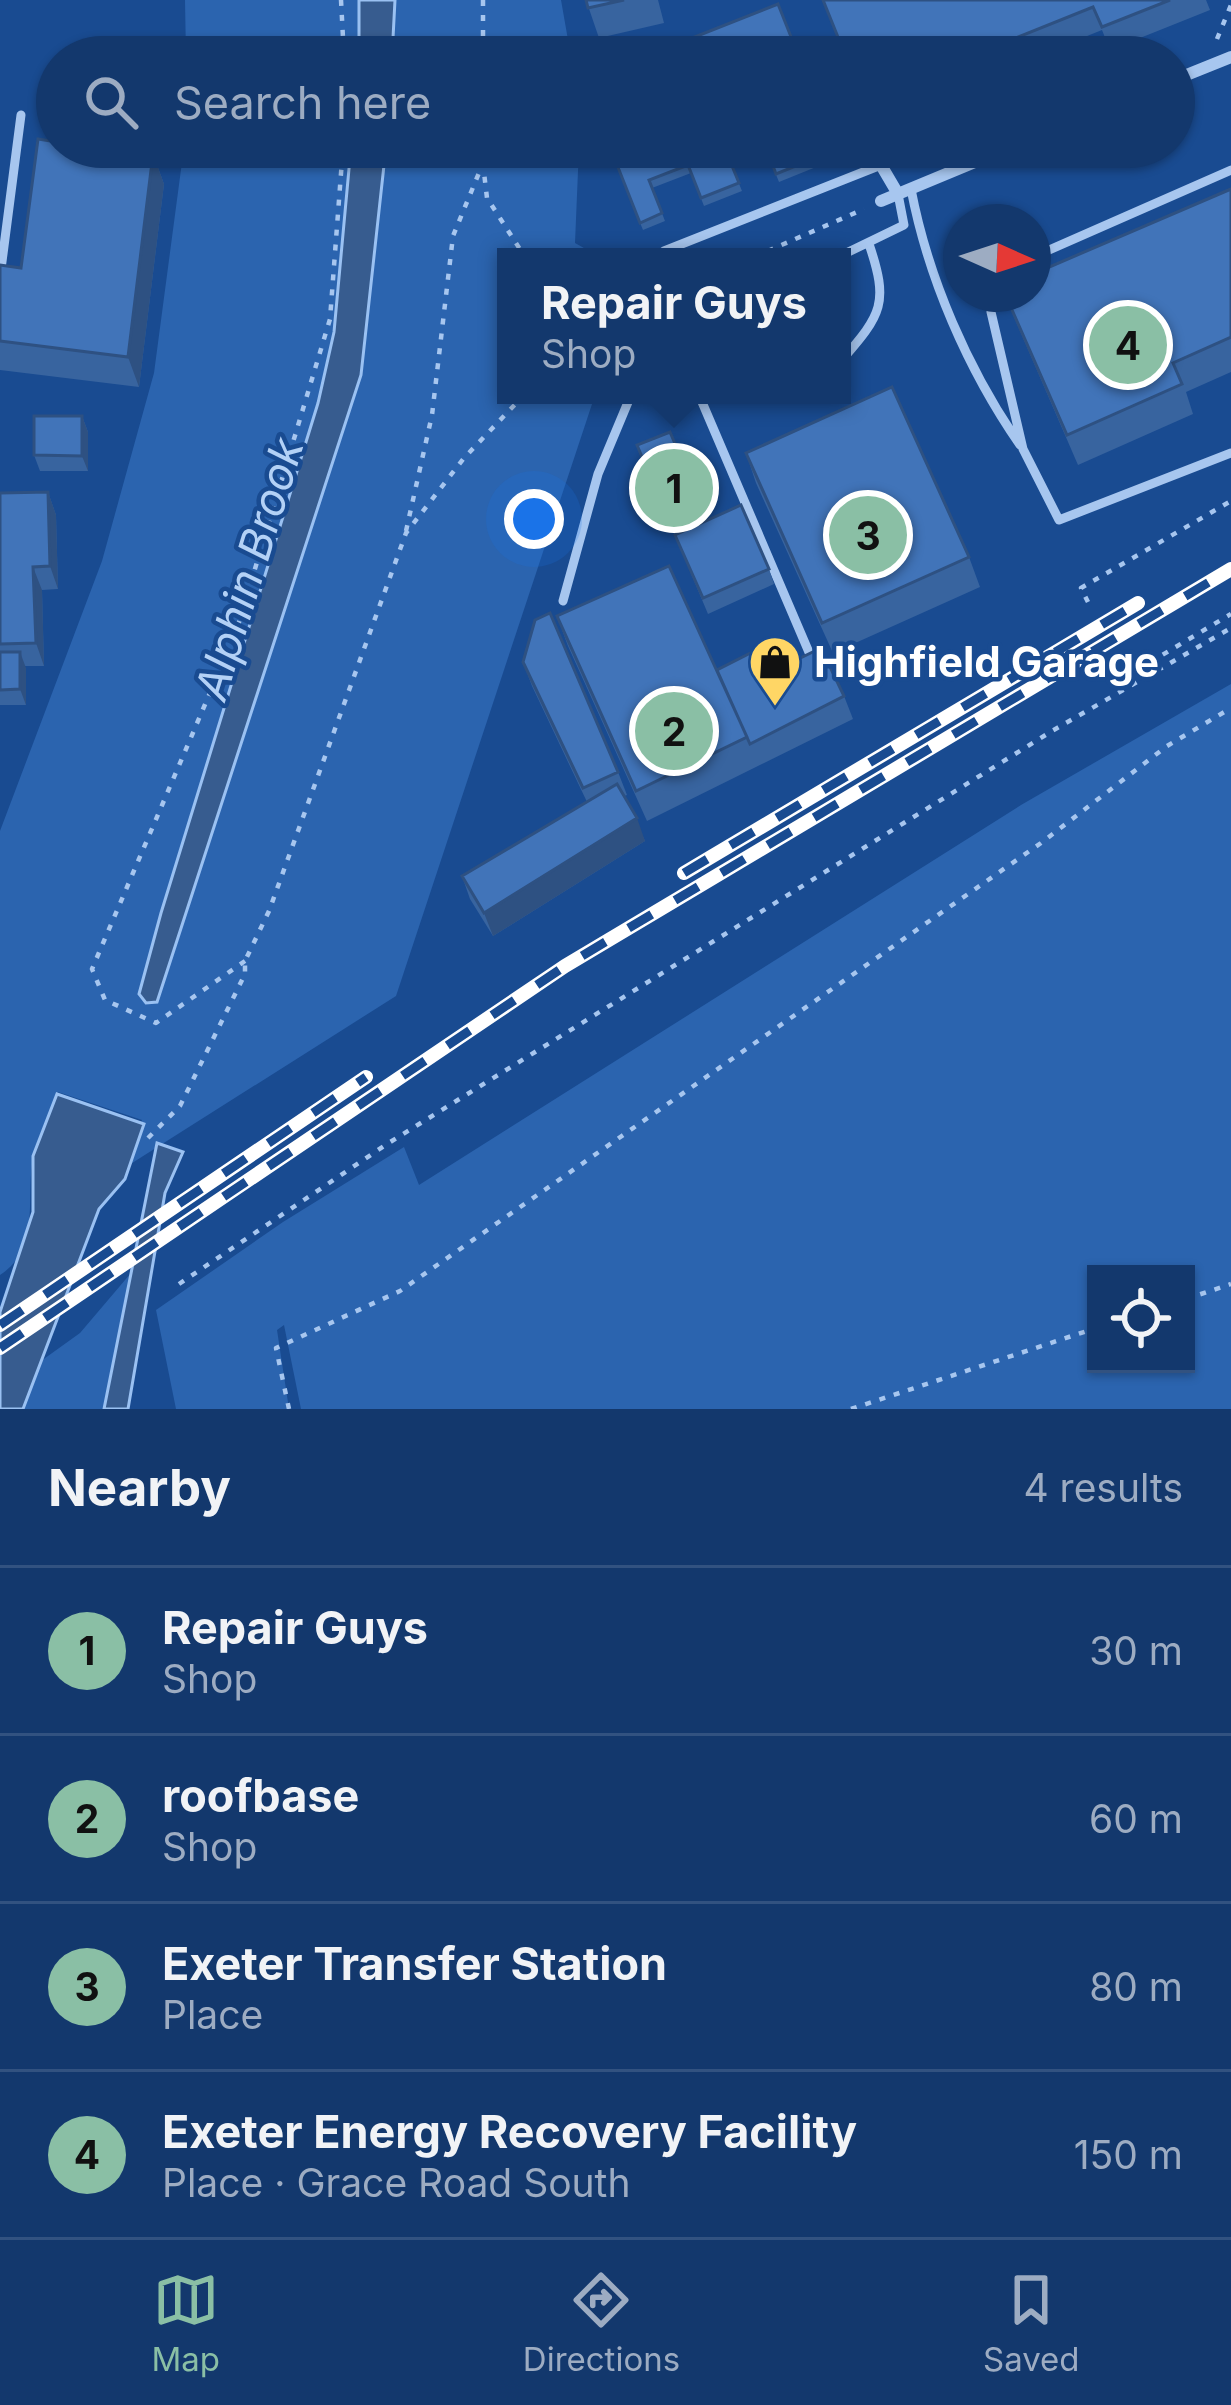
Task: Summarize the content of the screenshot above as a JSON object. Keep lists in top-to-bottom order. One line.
{"water":["Alphin Brook"],"places":{"shop":["Highfield Garage"]},"north":"right","page":{"search":"Search here","popup":["Repair Guys","Shop"],"pins":["4","1","3","2"],"heading":["Nearby","4 results"],"list":[{"mark":"1","name":"Repair Guys","note":"Shop","value":"30 m"},{"mark":"2","name":"roofbase","note":"Shop","value":"60 m"},{"mark":"3","name":"Exeter Transfer Station","note":"Place","value":"80 m"},{"mark":"4","name":"Exeter Energy Recovery Facility","note":"Place · Grace Road South","value":"150 m"}],"nav":["Map","Directions","Saved"]}}
